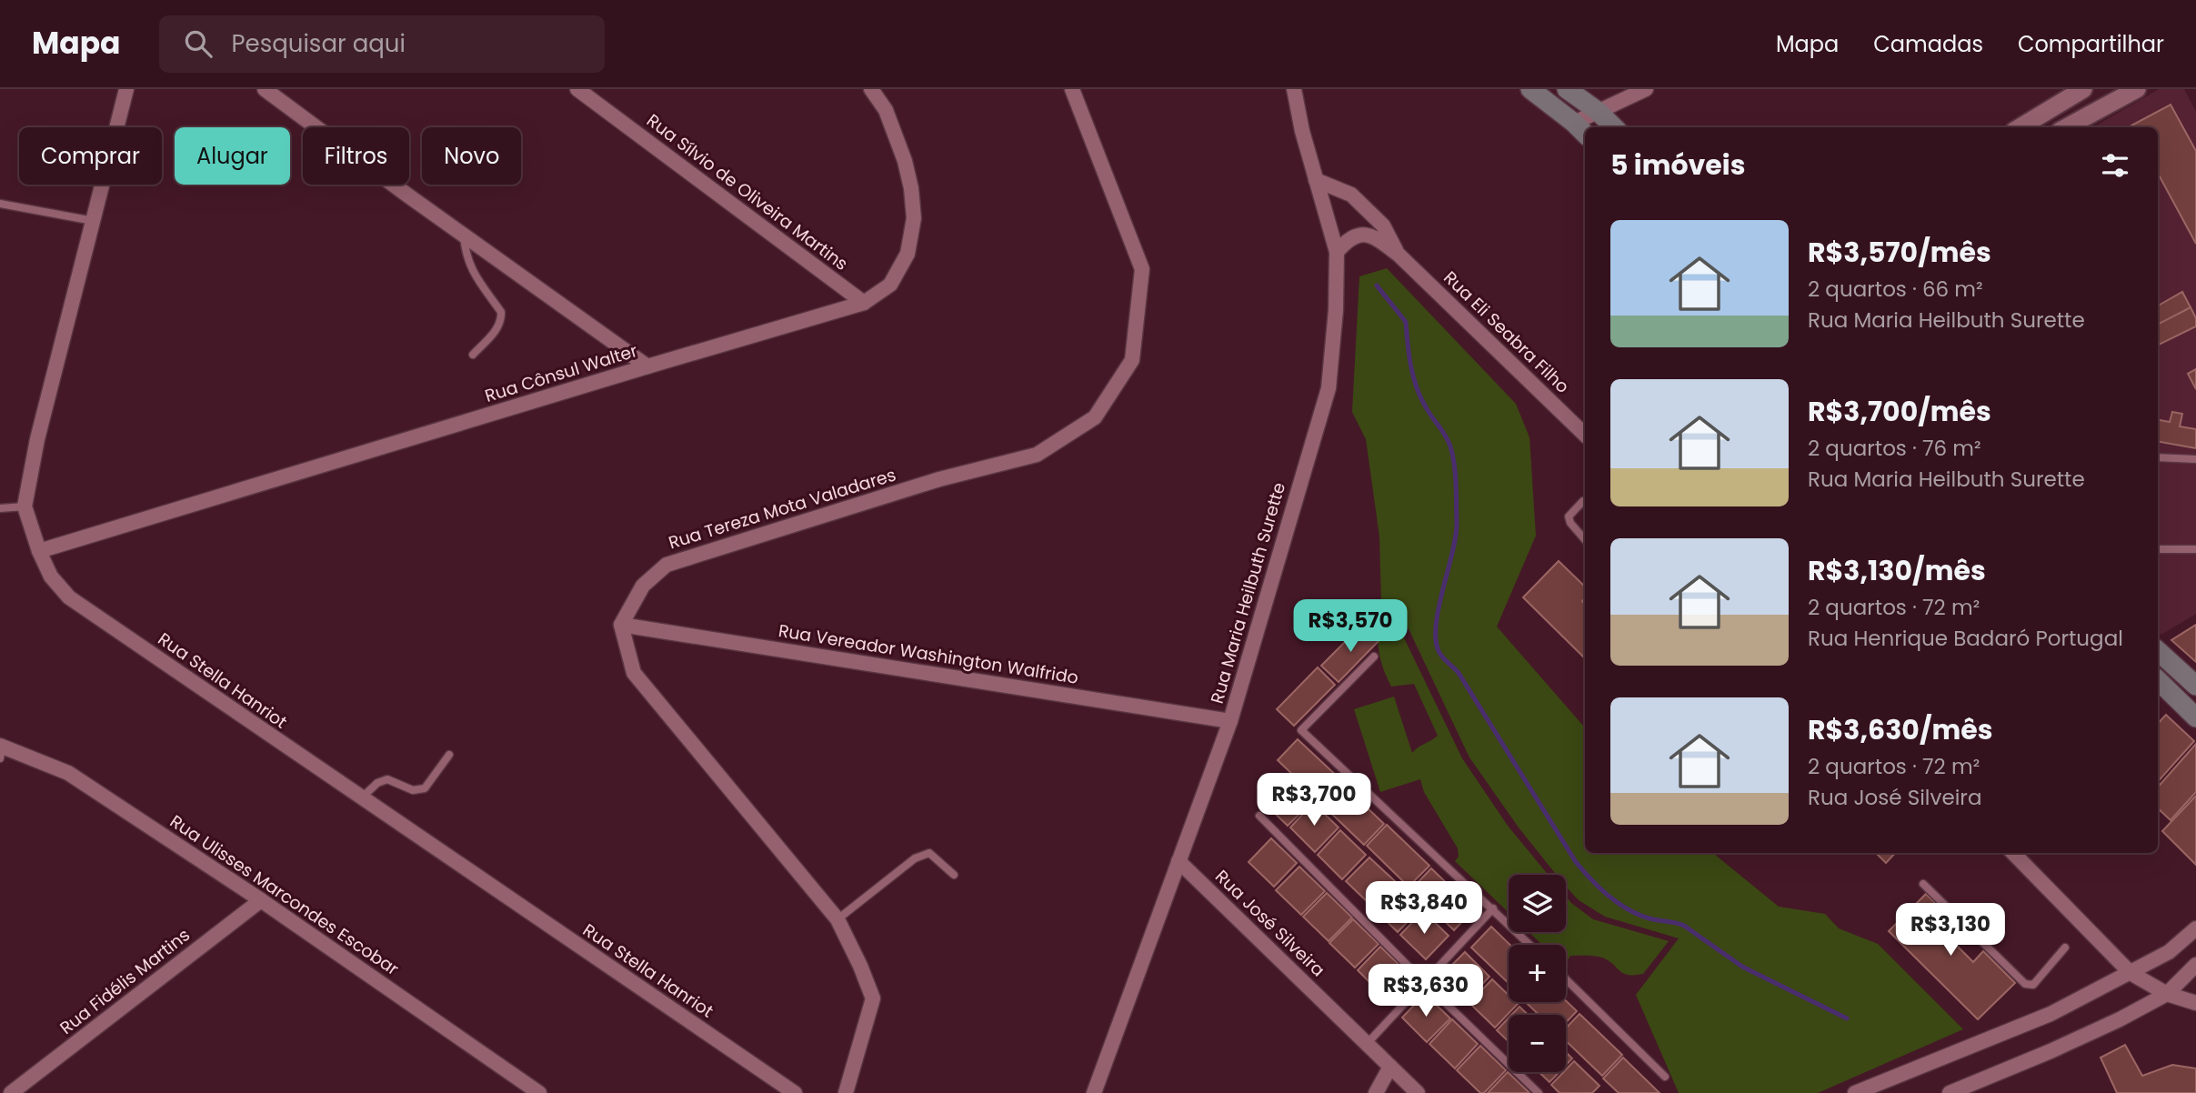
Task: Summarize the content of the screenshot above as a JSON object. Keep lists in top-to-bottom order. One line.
{"streets":{"street":["Rua Sílvio de Oliveira Martins","Rua Eli Seabra Filho","Rua Cônsul Walter","Rua Tereza Mota Valadares","Rua Maria Heilbuth Surette","Rua Vereador Washington Walfrido","Rua Stella Hanriot","Rua Ulisses Marcondes Escobar","Rua José Silveira","Rua Fidélis Martins"]},"crossings":[["Rua Sílvio de Oliveira Martins","Rua Cônsul Walter"],["Rua Eli Seabra Filho","Rua Maria Heilbuth Surette"],["Rua Cônsul Walter","Rua Stella Hanriot"],["Rua Tereza Mota Valadares","Rua Vereador Washington Walfrido"],["Rua Maria Heilbuth Surette","Rua Vereador Washington Walfrido"],["Rua Maria Heilbuth Surette","Rua José Silveira"],["Rua Ulisses Marcondes Escobar","Rua Fidélis Martins"]],"page":{"header":"Mapa","search":"Pesquisar aqui","nav":["Mapa","Camadas","Compartilhar"],"chip":["Comprar","Alugar","Filtros","Novo"],"heading":"5 imóveis","list":[{"name":"R$3,570/mês","note":"2 quartos · 66 m² · Rua Maria Heilbuth Surette"},{"name":"R$3,700/mês","note":"2 quartos · 76 m² · Rua Maria Heilbuth Surette"},{"name":"R$3,130/mês","note":"2 quartos · 72 m² · Rua Henrique Badaró Portugal"},{"name":"R$3,630/mês","note":"2 quartos · 72 m² · Rua José Silveira"}],"price":["R$3,570","R$3,700","R$3,840","R$3,130","R$3,630"],"map_buttons":["+","−"]}}
